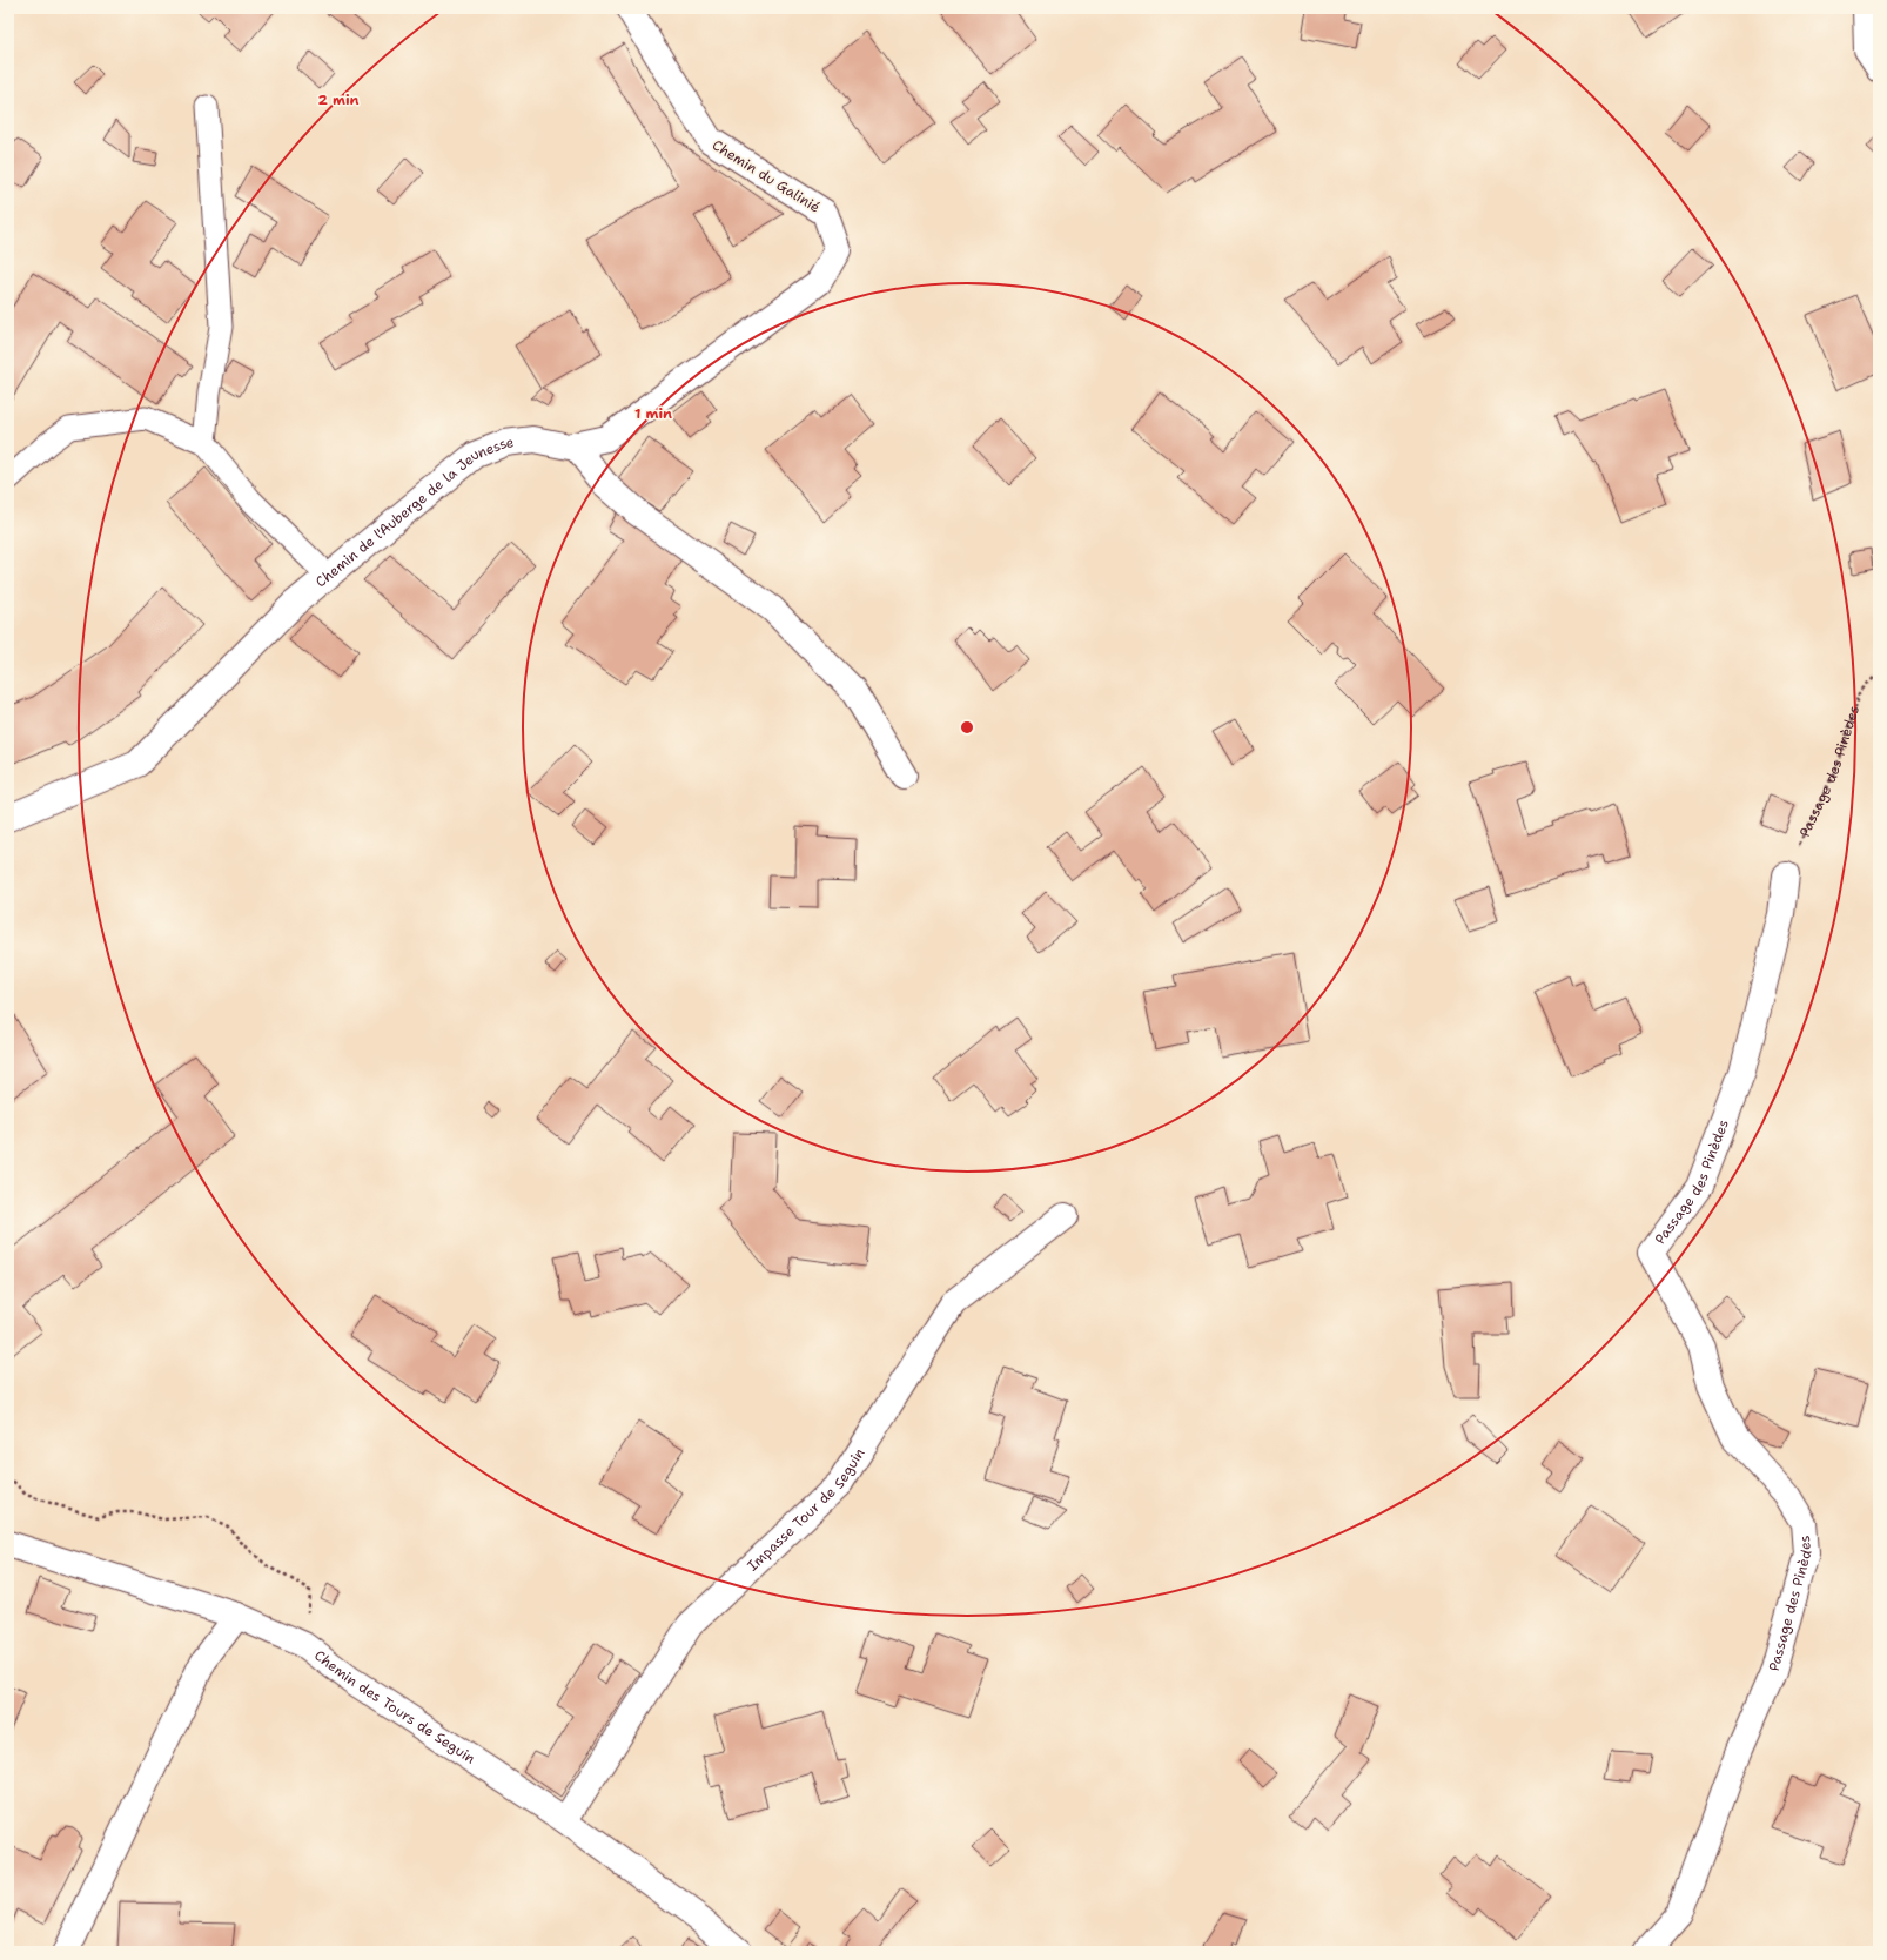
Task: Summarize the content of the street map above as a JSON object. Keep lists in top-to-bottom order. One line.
{"streets":{"street":["Chemin du Galinié","Chemin de l'Auberge de la Jeunesse","Passage des Pinèdes","Impasse Tour de Seguin","Chemin des Tours de Seguin"]},"crossings":[["Chemin du Galinié","Chemin de l'Auberge de la Jeunesse"],["Impasse Tour de Seguin","Chemin des Tours de Seguin"]],"rings":["2 min","1 min"]}
